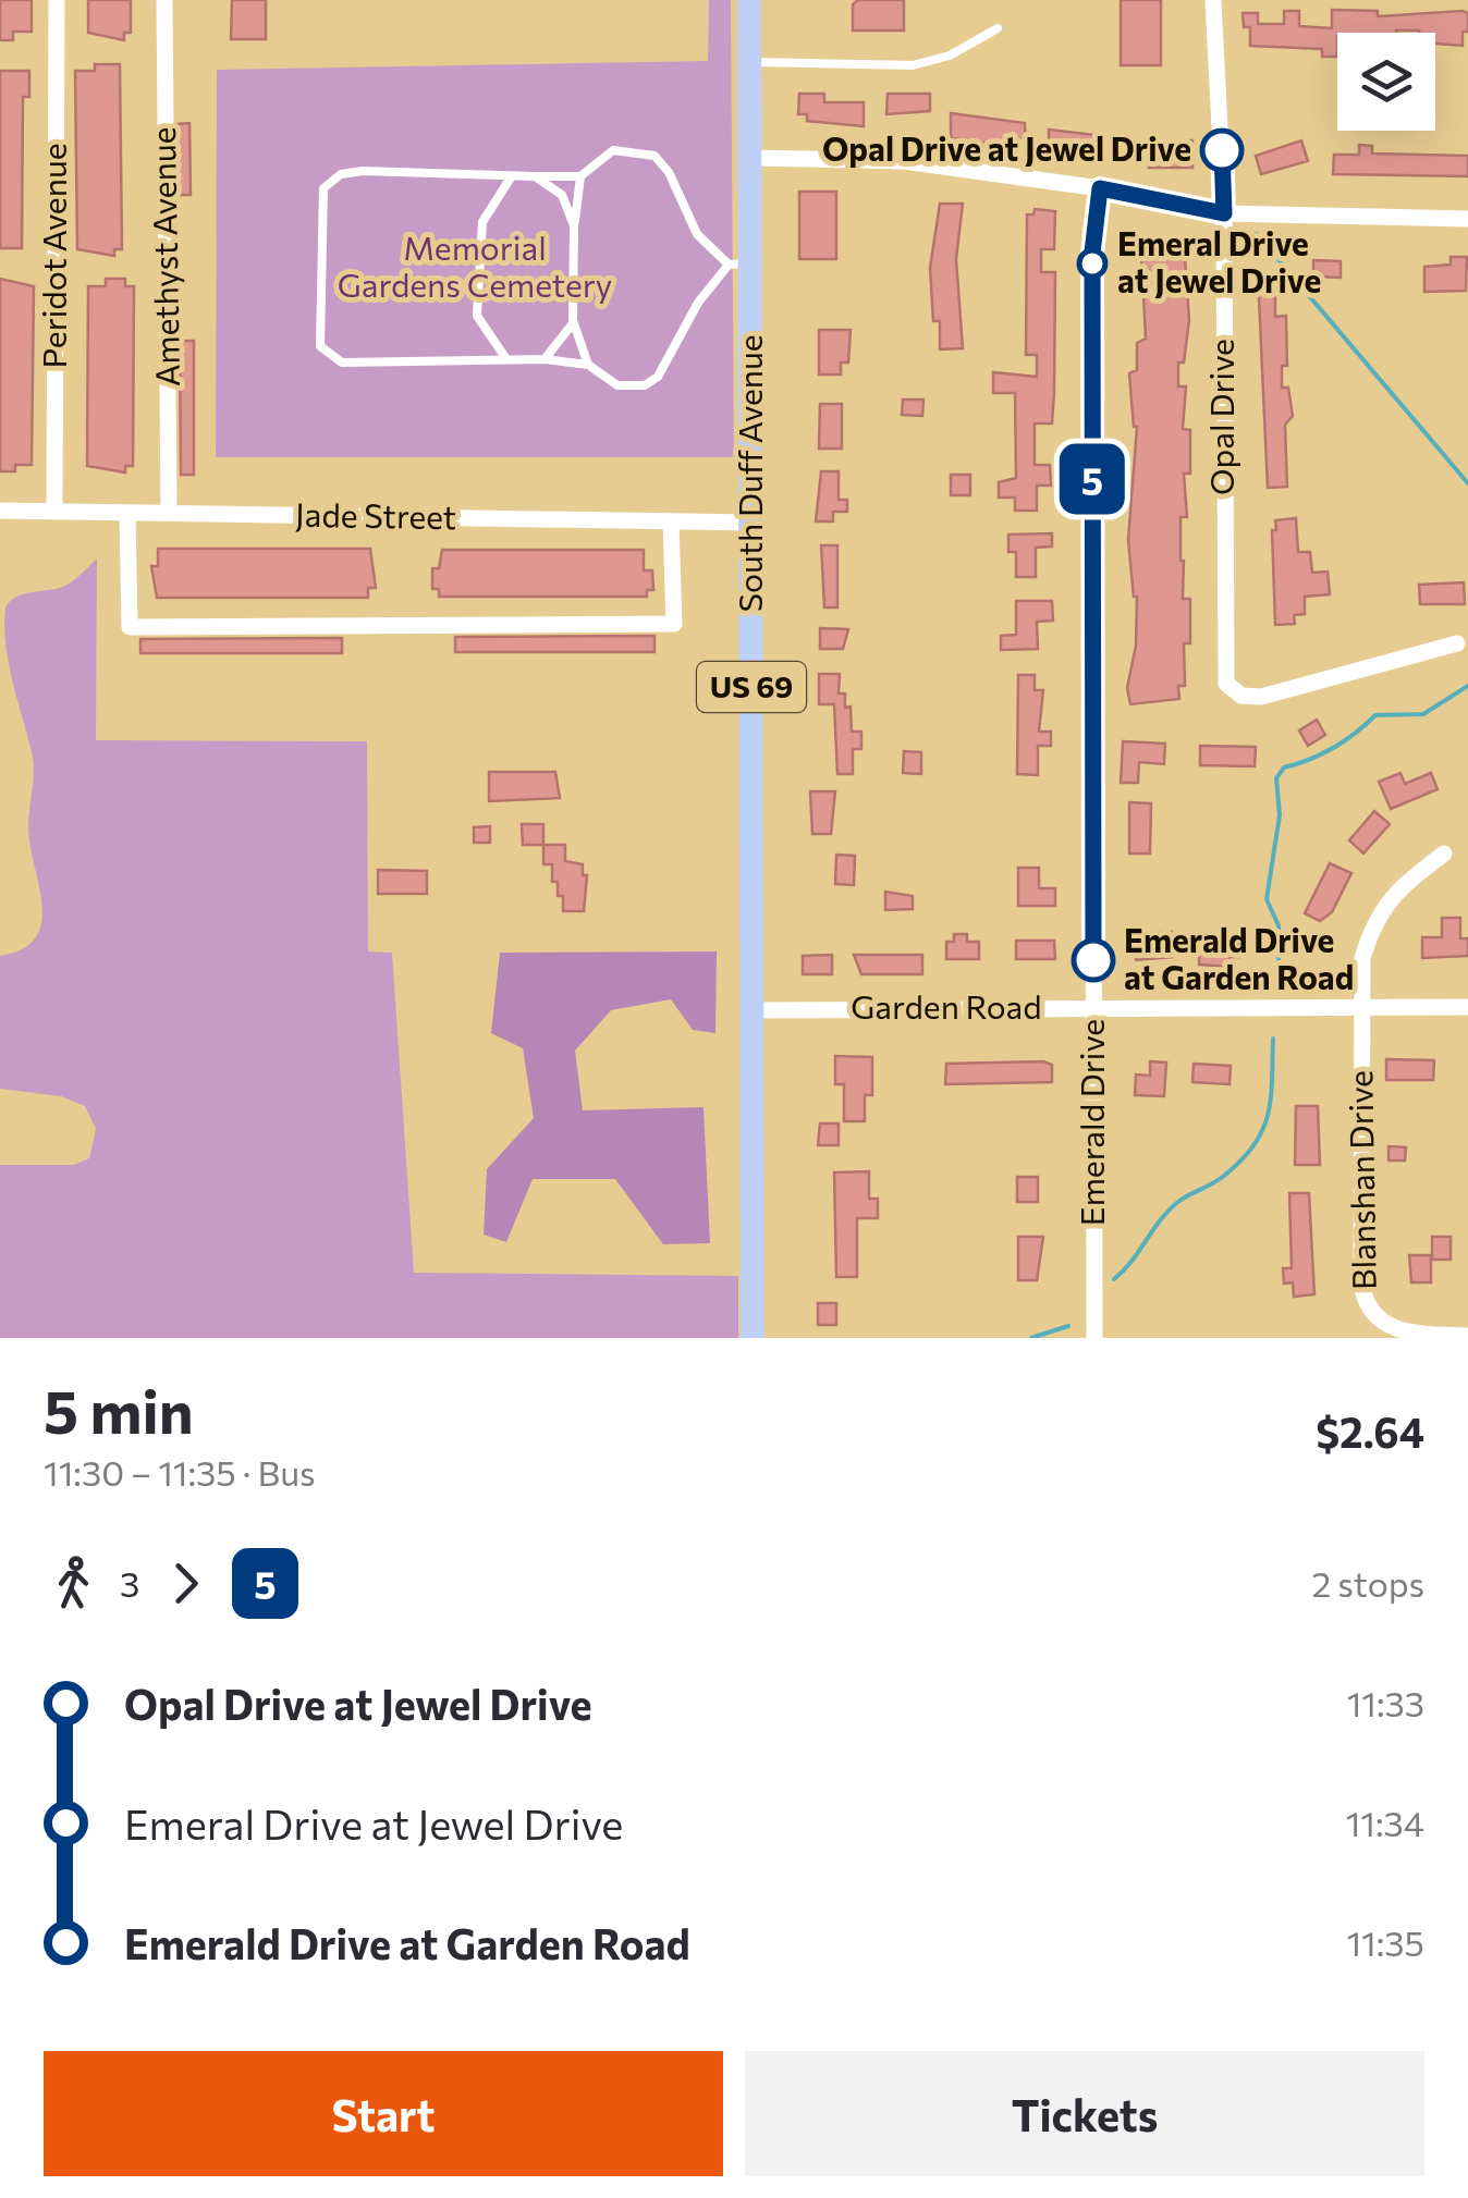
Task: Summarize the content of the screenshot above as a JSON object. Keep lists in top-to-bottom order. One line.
{"streets":{"main road":["South Duff Avenue","US 69"],"street":["Peridot Avenue","Amethyst Avenue","Opal Drive","Jade Street","Garden Road","Emerald Drive","Blanshan Drive"]},"crossings":[["Peridot Avenue","Jade Street"],["Amethyst Avenue","Jade Street"],["South Duff Avenue","Jade Street"],["South Duff Avenue","Garden Road"],["Garden Road","Emerald Drive"],["Garden Road","Blanshan Drive"]],"parks":["Memorial Gardens Cemetery"],"places":["Opal Drive at Jewel Drive","Emeral Drive at Jewel Drive","Emerald Drive at Garden Road"],"lines":["bus line 5"],"page":{"on_map":"5","heading":["5 min","11:30 – 11:35 · Bus","$2.64"],"legs":["3","5","2 stops"],"list":[{"name":"Opal Drive at Jewel Drive","value":"11:33"},{"name":"Emeral Drive at Jewel Drive","value":"11:34"},{"name":"Emerald Drive at Garden Road","value":"11:35"}],"buttons":["Start","Tickets"]}}
